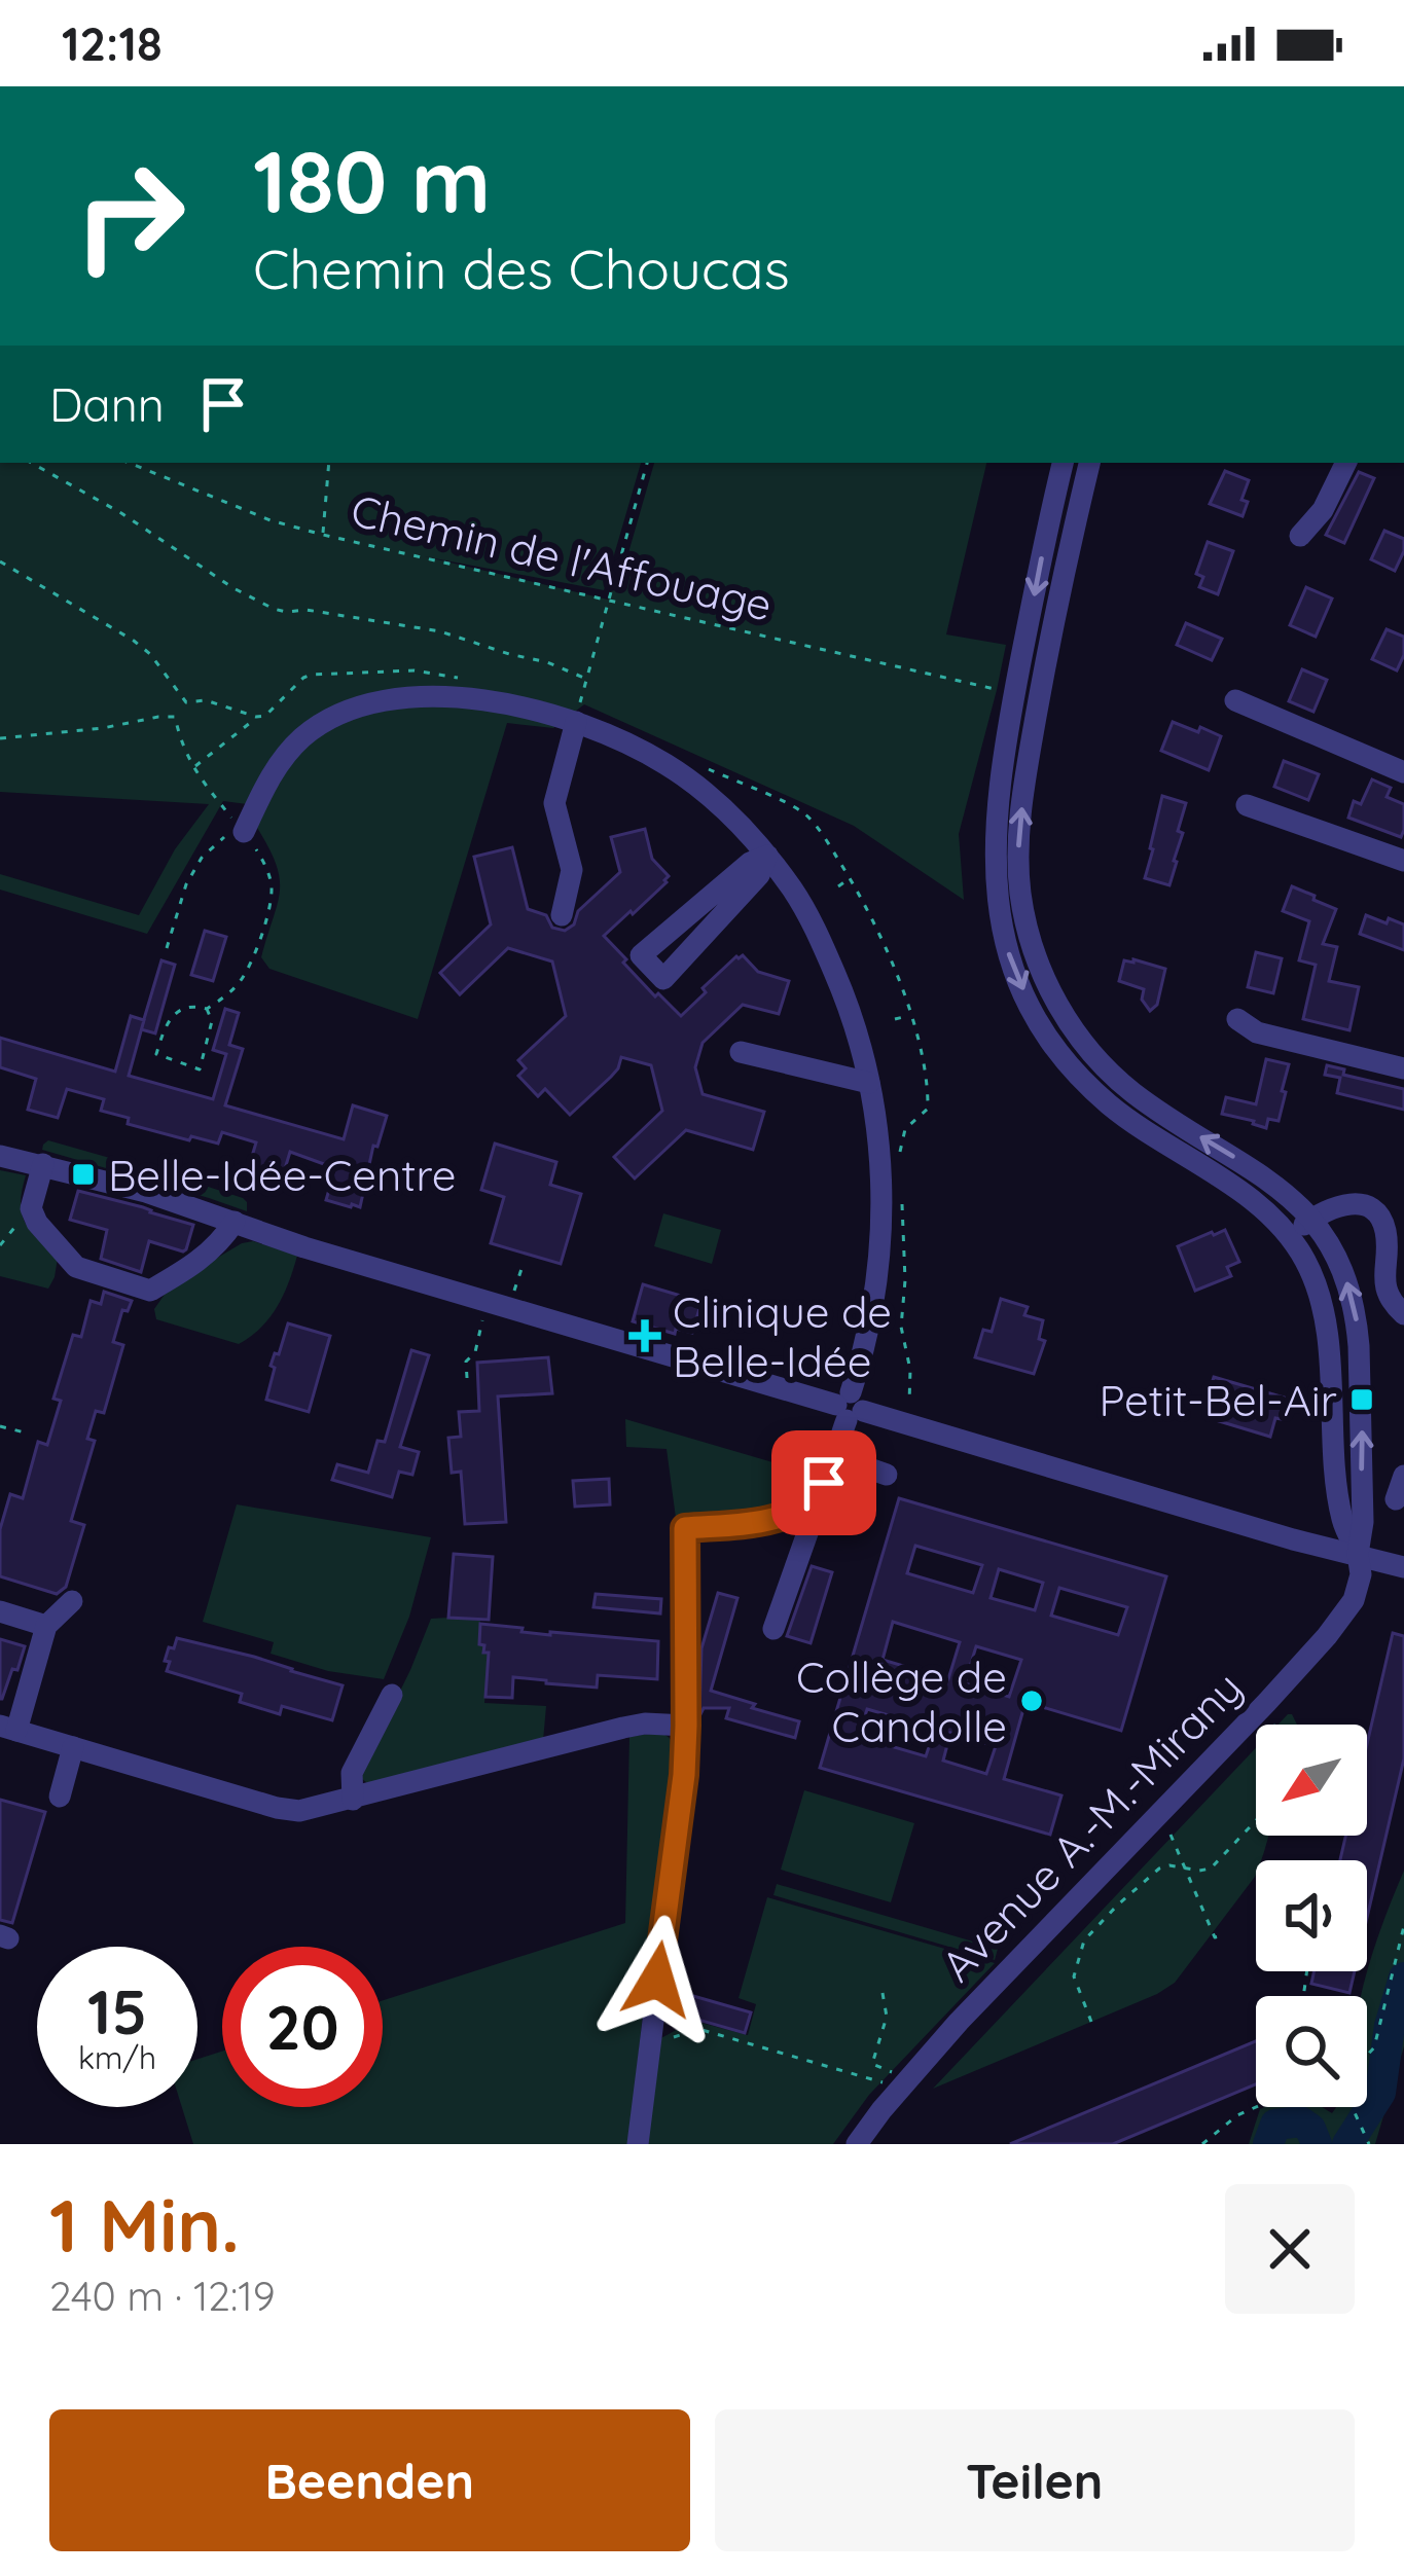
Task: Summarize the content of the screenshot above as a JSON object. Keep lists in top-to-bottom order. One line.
{"streets":{"street":["Avenue A.-M.-Mirany"],"path":["Chemin de l'Affouage"]},"one_way":["Avenue A.-M.-Mirany"],"places":{"transit":["Belle-Idée-Centre","Petit-Bel-Air"],"health":["Clinique de Belle-Idée"],"other":["Collège de Candolle"]},"north":"bottom left","page":{"status":"12:18","turn":["180 m","Chemin des Choucas"],"then":"Dann","speed":"15 km/h","limit":"20","heading":["1 Min.","240 m · 12:19"],"buttons":["Beenden","Teilen"]}}
